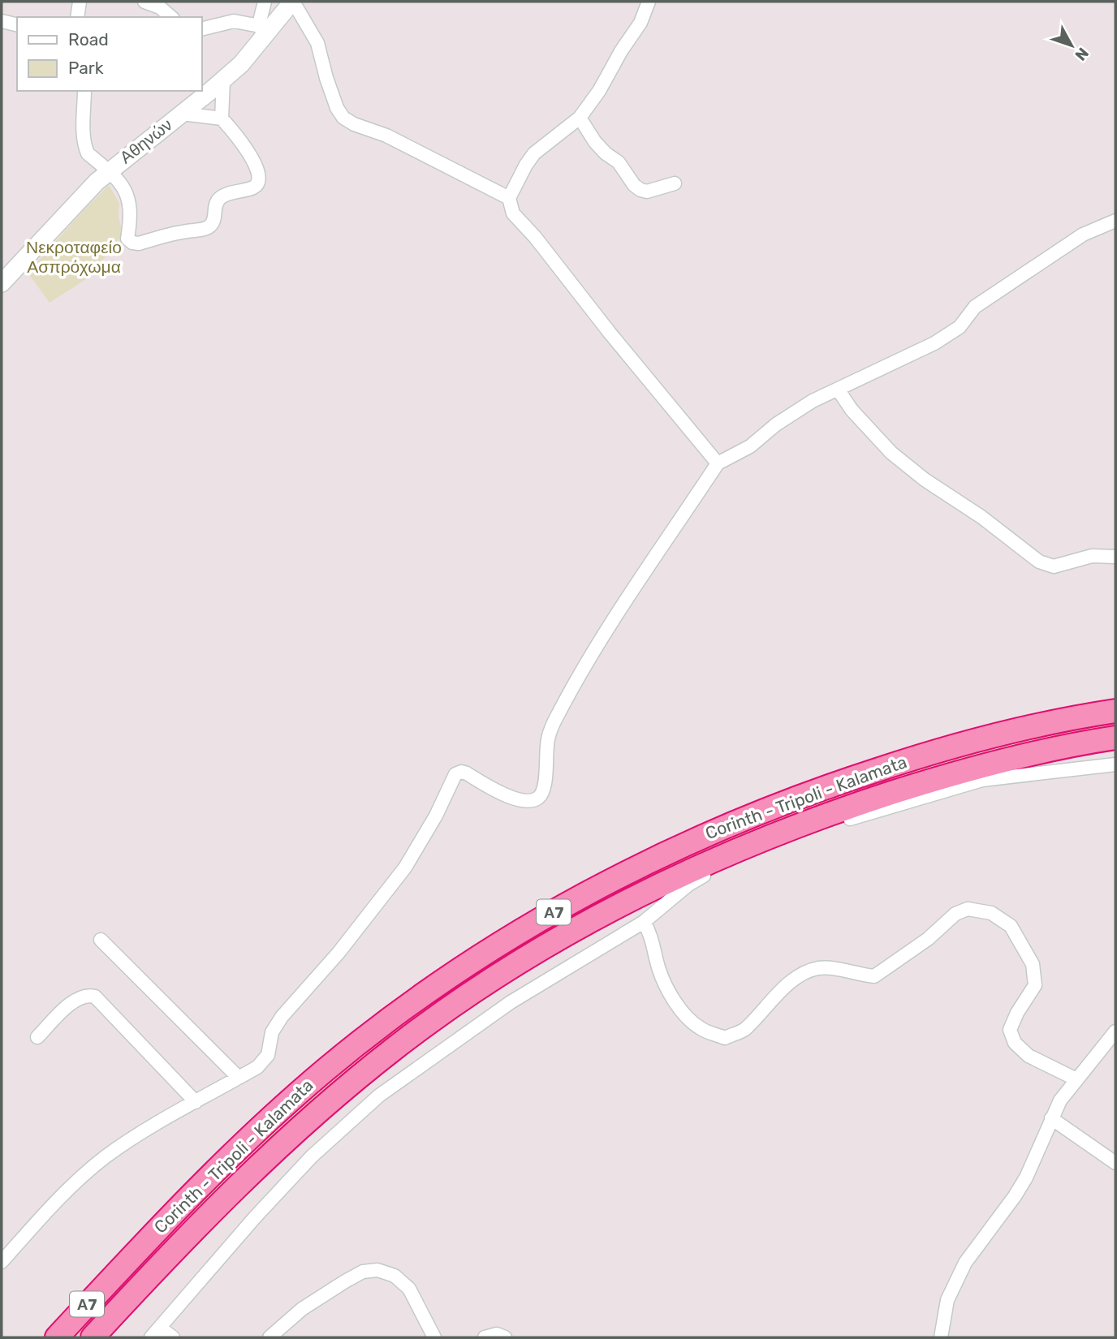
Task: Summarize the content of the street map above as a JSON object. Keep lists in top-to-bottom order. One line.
{"streets":{"highway":["Corinth - Tripoli - Kalamata","Α7"],"main road":["Αθηνών"]},"parks":["Νεκροταφείο Ασπρόχωμα"],"legend":["Road","Park"],"north":"bottom right"}
